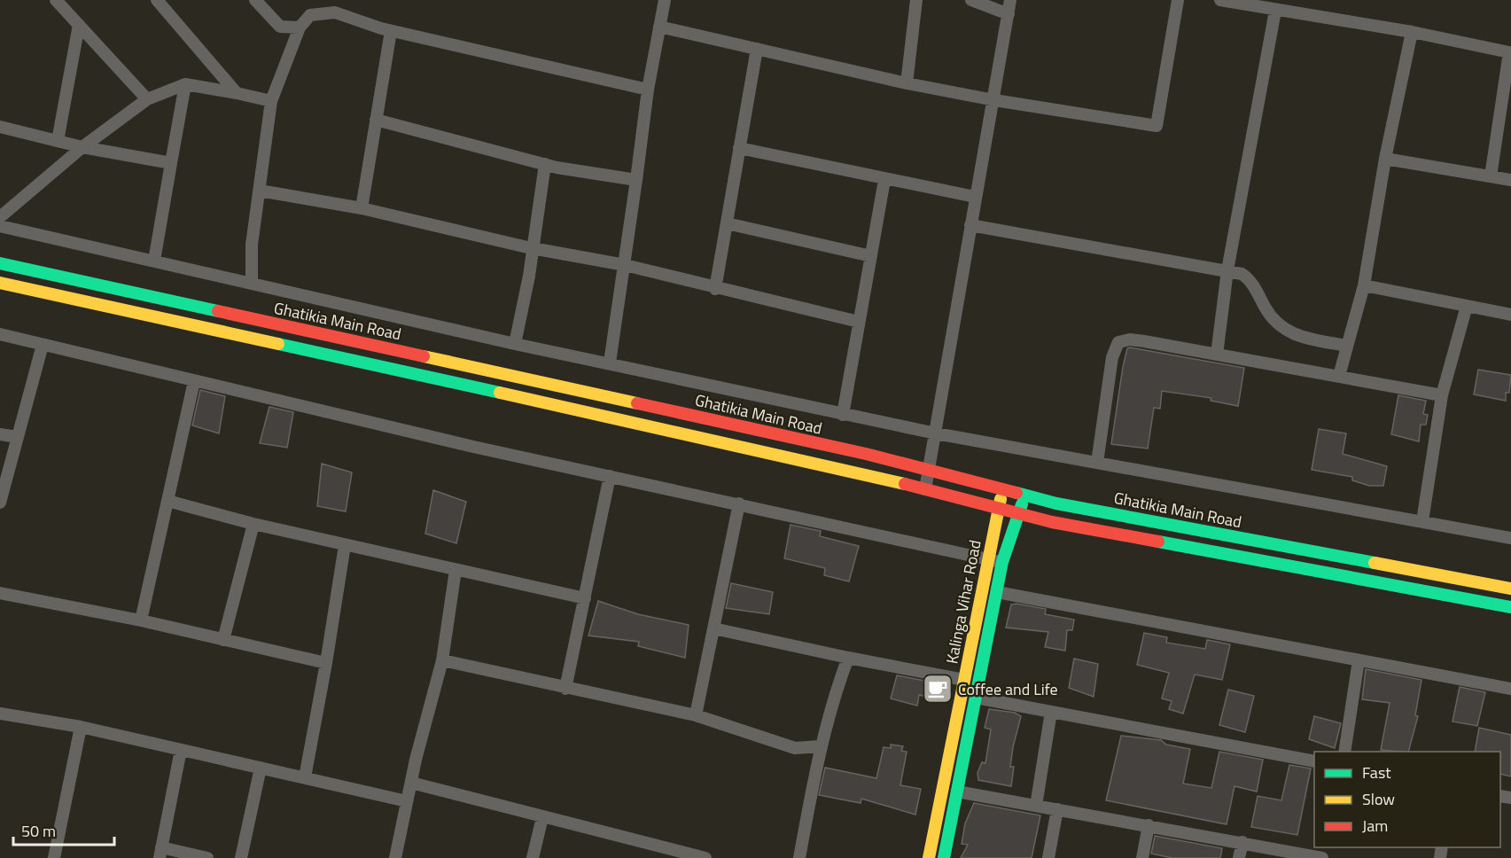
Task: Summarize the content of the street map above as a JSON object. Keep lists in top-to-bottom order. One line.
{"streets":{"street":["Ghatikia Main Road","Kalinga Vihar Road"]},"crossings":[["Ghatikia Main Road","Kalinga Vihar Road"]],"places":{"cafe":["Coffee and Life"]},"legend":["Fast","Slow","Jam"],"scale_bar":"50 m"}
